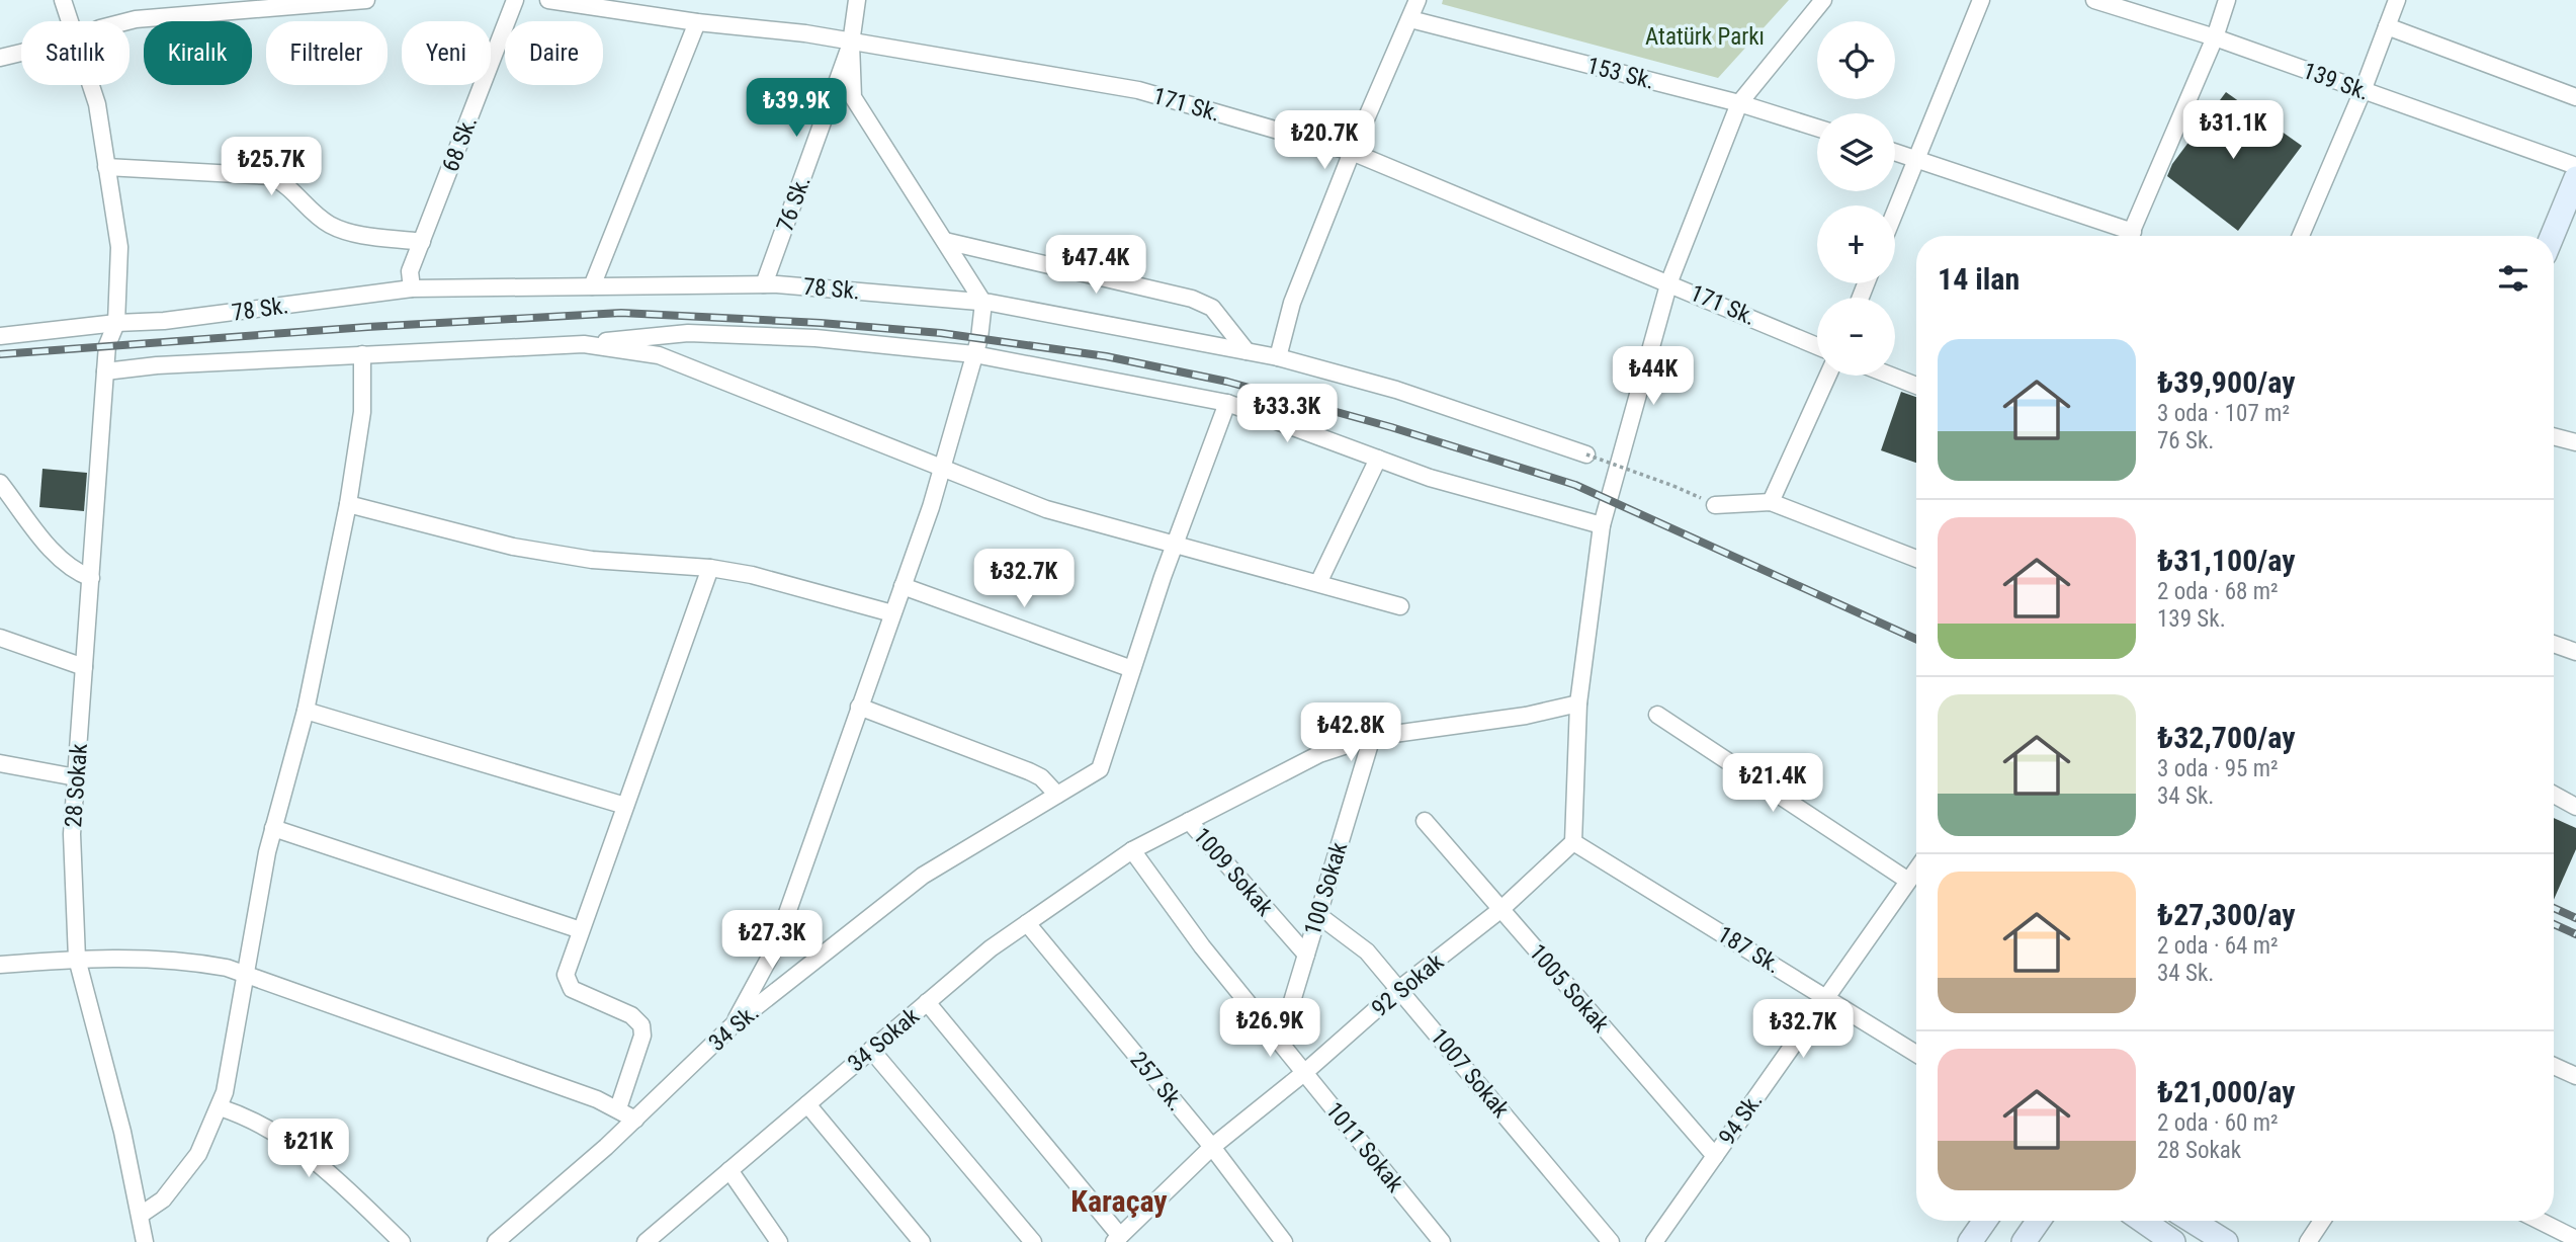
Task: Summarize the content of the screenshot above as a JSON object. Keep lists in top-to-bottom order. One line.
{"streets":{"street":["153 Sk.","139 Sk.","171 Sk.","68 Sk.","76 Sk.","78 Sk.","28 Sokak","1009 Sokak","100 Sokak","187 Sk.","92 Sokak","1005 Sokak","34 Sk.","34 Sokak","1007 Sokak","257 Sk.","94 Sk.","1011 Sokak"]},"crossings":[["171 Sk.","76 Sk."],["68 Sk.","78 Sk."],["76 Sk.","78 Sk."],["78 Sk.","28 Sokak"],["1009 Sokak","100 Sokak"],["1009 Sokak","34 Sokak"],["100 Sokak","34 Sokak"],["100 Sokak","1007 Sokak"],["100 Sokak","1011 Sokak"],["187 Sk.","92 Sokak"],["187 Sk.","94 Sk."],["92 Sokak","1005 Sokak"],["92 Sokak","1007 Sokak"],["92 Sokak","257 Sk."],["92 Sokak","1011 Sokak"],["1005 Sokak","94 Sk."],["34 Sokak","257 Sk."],["34 Sokak","1011 Sokak"]],"districts":["Karaçay"],"parks":["Atatürk Parkı"],"page":{"map_buttons":["+","−"],"chip":["Satılık","Kiralık","Filtreler","Yeni","Daire"],"price":["₺39.9K","₺31.1K","₺20.7K","₺25.7K","₺47.4K","₺44K","₺33.3K","₺32.7K","₺42.8K","₺21.4K","₺27.3K","₺26.9K","₺32.7K","₺21K"],"heading":"14 ilan","list":[{"name":"₺39,900/ay","note":"3 oda · 107 m² · 76 Sk."},{"name":"₺31,100/ay","note":"2 oda · 68 m² · 139 Sk."},{"name":"₺32,700/ay","note":"3 oda · 95 m² · 34 Sk."},{"name":"₺27,300/ay","note":"2 oda · 64 m² · 34 Sk."},{"name":"₺21,000/ay","note":"2 oda · 60 m² · 28 Sokak"}]}}
